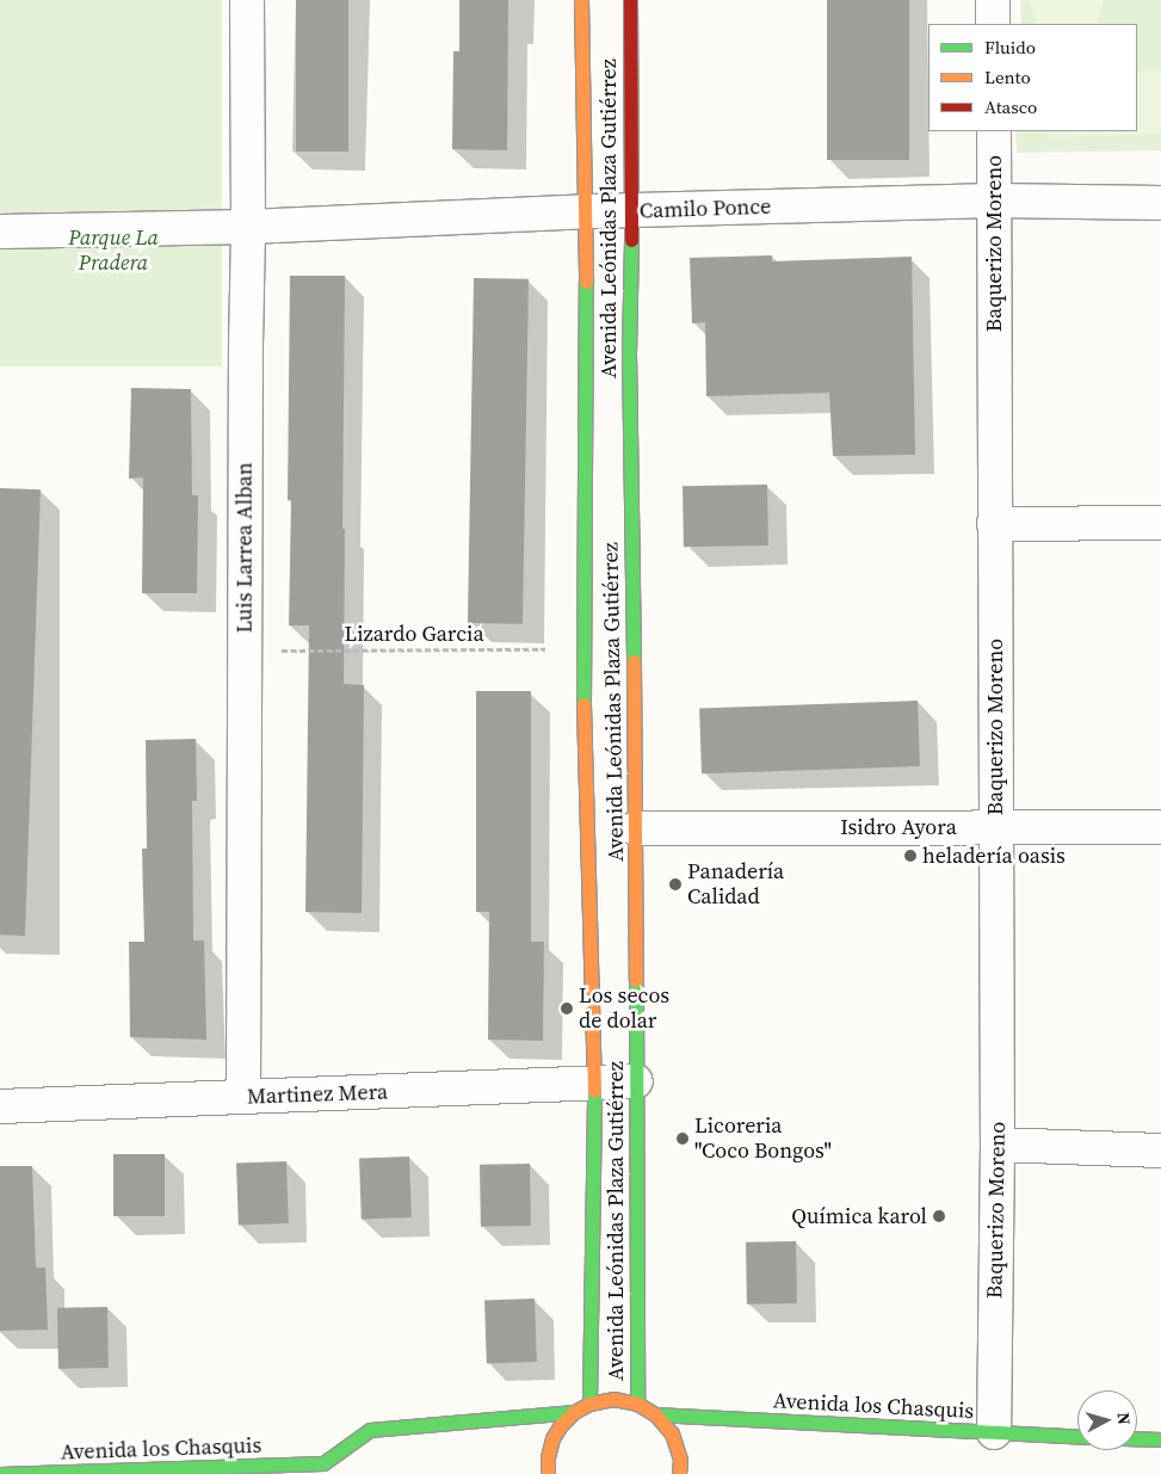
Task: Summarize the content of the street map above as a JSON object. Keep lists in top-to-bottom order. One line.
{"streets":{"main road":["Avenida Leónidas Plaza Gutiérrez","Avenida los Chasquis"],"street":["Camilo Ponce","Baquerizo Moreno","Luis Larrea Alban","Isidro Ayora","Martinez Mera"],"path":["Lizardo Garcia"]},"crossings":[["Camilo Ponce","Avenida Leónidas Plaza Gutiérrez"],["Camilo Ponce","Baquerizo Moreno"],["Camilo Ponce","Luis Larrea Alban"],["Avenida Leónidas Plaza Gutiérrez","Lizardo Garcia"],["Avenida Leónidas Plaza Gutiérrez","Isidro Ayora"],["Avenida Leónidas Plaza Gutiérrez","Martinez Mera"],["Baquerizo Moreno","Isidro Ayora"],["Baquerizo Moreno","Avenida los Chasquis"],["Luis Larrea Alban","Lizardo Garcia"],["Luis Larrea Alban","Martinez Mera"]],"parks":["Parque La Pradera"],"places":["heladería oasis","Panadería Calidad","Los secos de dolar","Licoreria \"Coco Bongos\"","Química karol"],"legend":["Fluido","Lento","Atasco"],"north":"right"}
